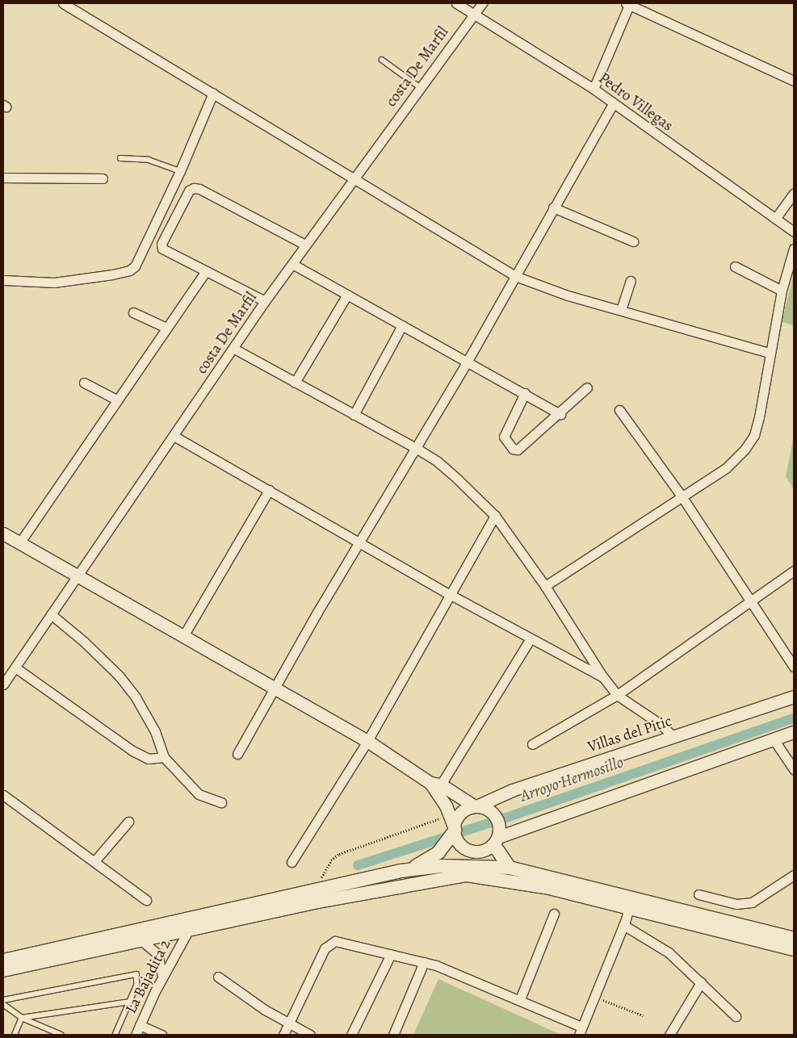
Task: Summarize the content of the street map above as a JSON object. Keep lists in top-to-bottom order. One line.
{"streets":{"street":["costa De Marfil","Pedro Villegas","Villas del Pitic","La Bajadita 2"]},"crossings":[["costa De Marfil","Pedro Villegas"]],"water":["Arroyo Hermosillo"]}
